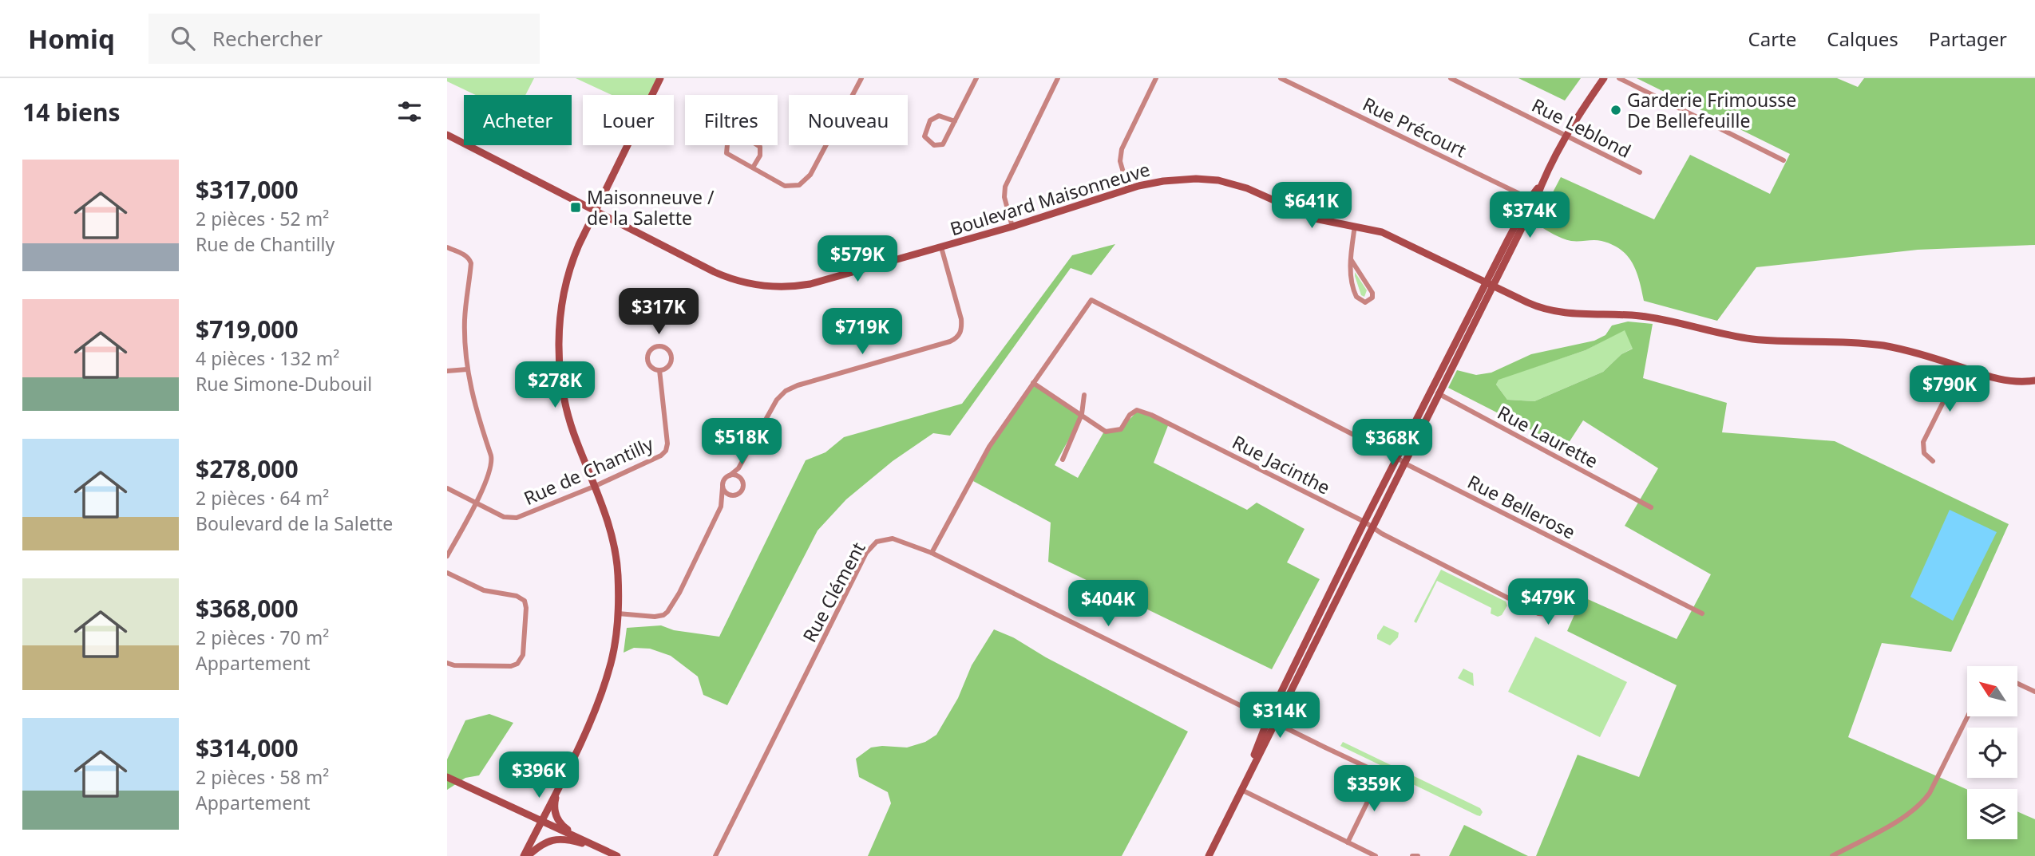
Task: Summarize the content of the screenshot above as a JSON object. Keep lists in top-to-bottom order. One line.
{"streets":{"street":["Rue Précourt","Rue Leblond","Boulevard Maisonneuve","Rue Laurette","Rue Jacinthe","Rue de Chantilly","Rue Bellerose","Rue Clément"]},"crossings":[["Rue Jacinthe","Rue Bellerose"]],"places":{"other":["Garderie Frimousse De Bellefeuille"],"transit":["Maisonneuve / de la Salette"]},"north":"top left","page":{"header":"Homiq","search":"Rechercher","nav":["Carte","Calques","Partager"],"heading":"14 biens","chip":["Acheter","Louer","Filtres","Nouveau"],"list":[{"name":"$317,000","note":"2 pièces · 52 m² · Rue de Chantilly"},{"name":"$719,000","note":"4 pièces · 132 m² · Rue Simone-Dubouil"},{"name":"$278,000","note":"2 pièces · 64 m² · Boulevard de la Salette"},{"name":"$368,000","note":"2 pièces · 70 m² · Appartement"},{"name":"$314,000","note":"2 pièces · 58 m² · Appartement"}],"price":["$641K","$374K","$579K","$317K","$719K","$278K","$790K","$518K","$368K","$479K","$404K","$314K","$396K","$359K"]}}
